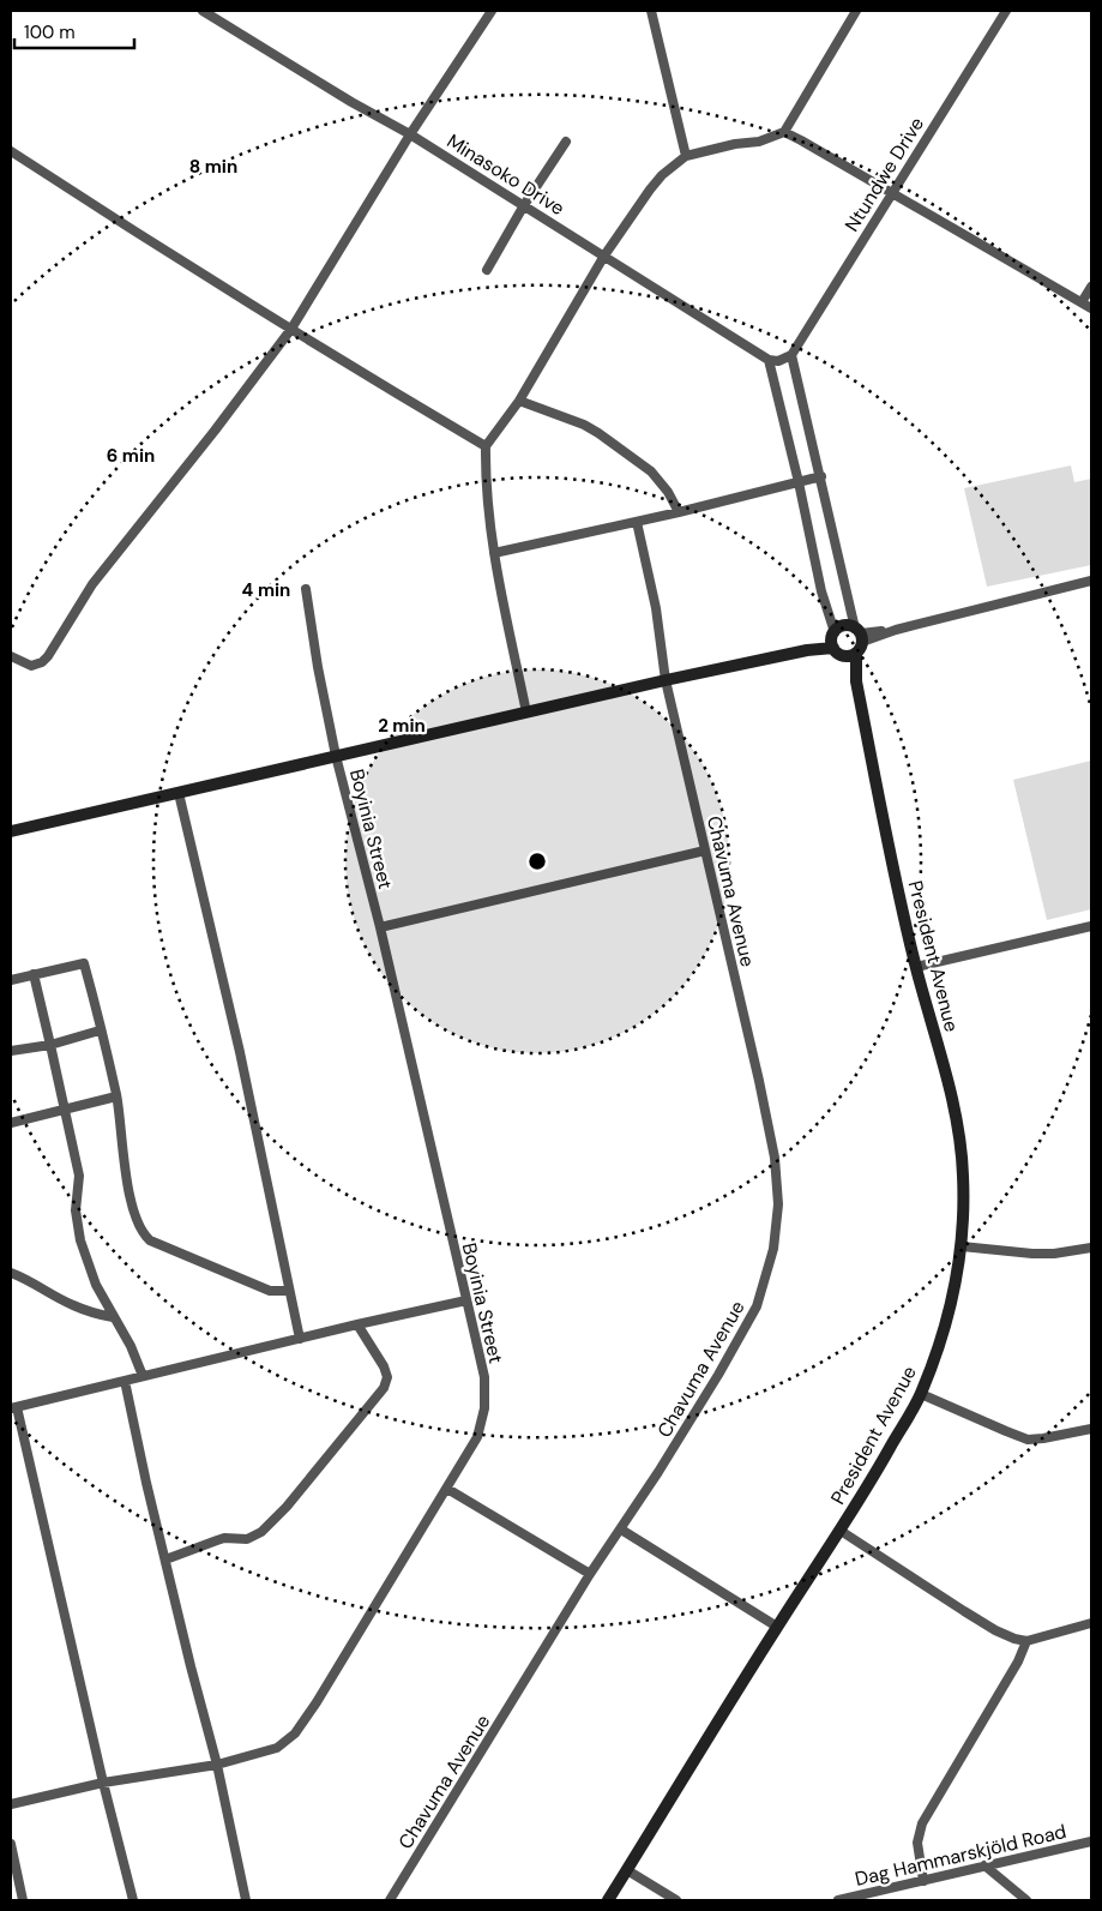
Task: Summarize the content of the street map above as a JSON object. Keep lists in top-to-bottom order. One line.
{"streets":{"street":["Minasoko Drive","Ntundwe Drive","Boyinia Street","Chavuma Avenue","President Avenue","Dag Hammarskjöld Road"]},"scale_bar":"100 m","rings":["8 min","6 min","4 min","2 min"]}
